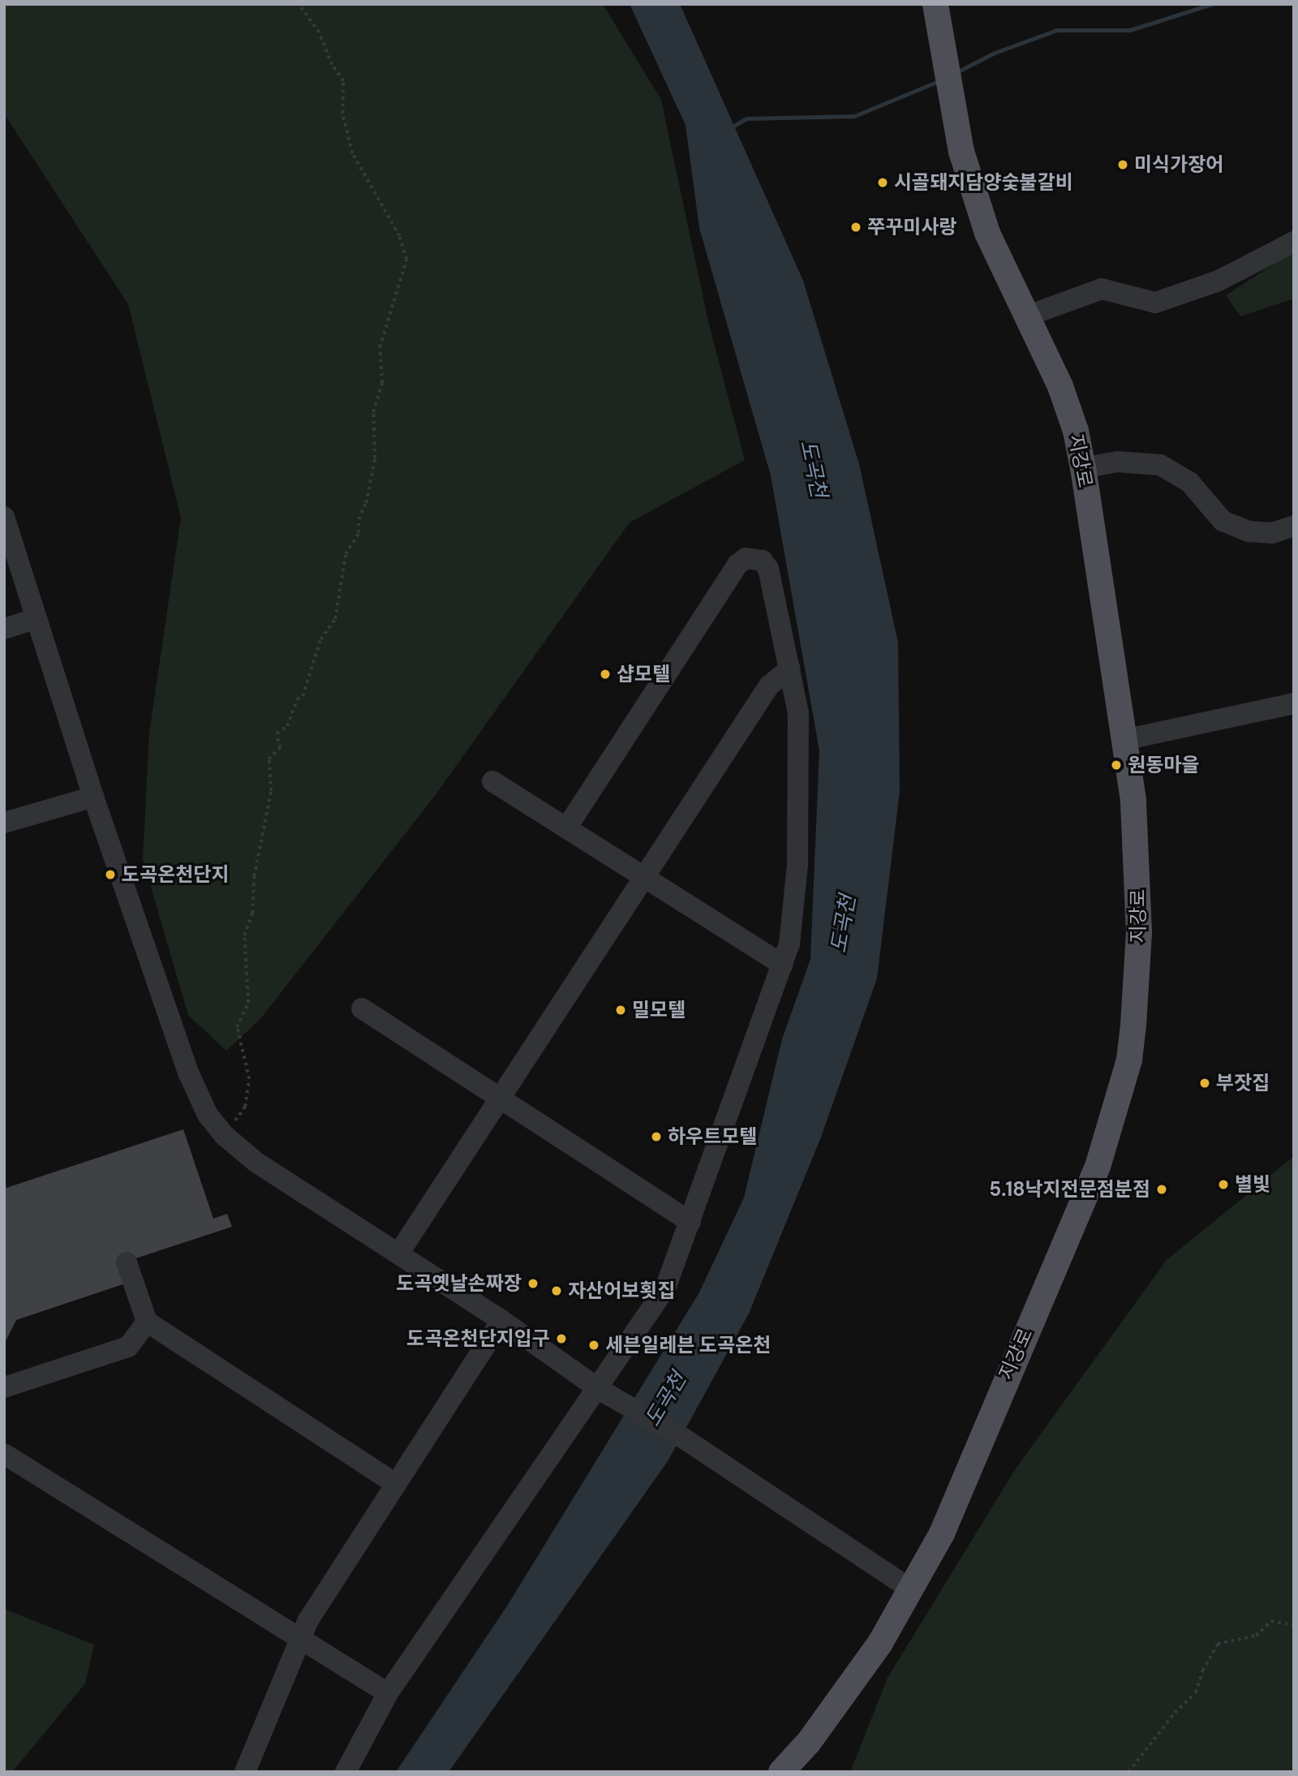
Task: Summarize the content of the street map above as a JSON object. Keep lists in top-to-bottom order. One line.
{"streets":{"main road":["지강로"]},"water":["도곡천"],"places":["미식가장어","시골돼지담양숯불갈비","쭈꾸미사랑","샵모텔","원동마을","도곡온천단지","밀모텔","부잣집","하우트모텔","별빛","5.18낙지전문점분점","도곡옛날손짜장","자산어보횟집","도곡온천단지입구","세븐일레븐 도곡온천"]}
